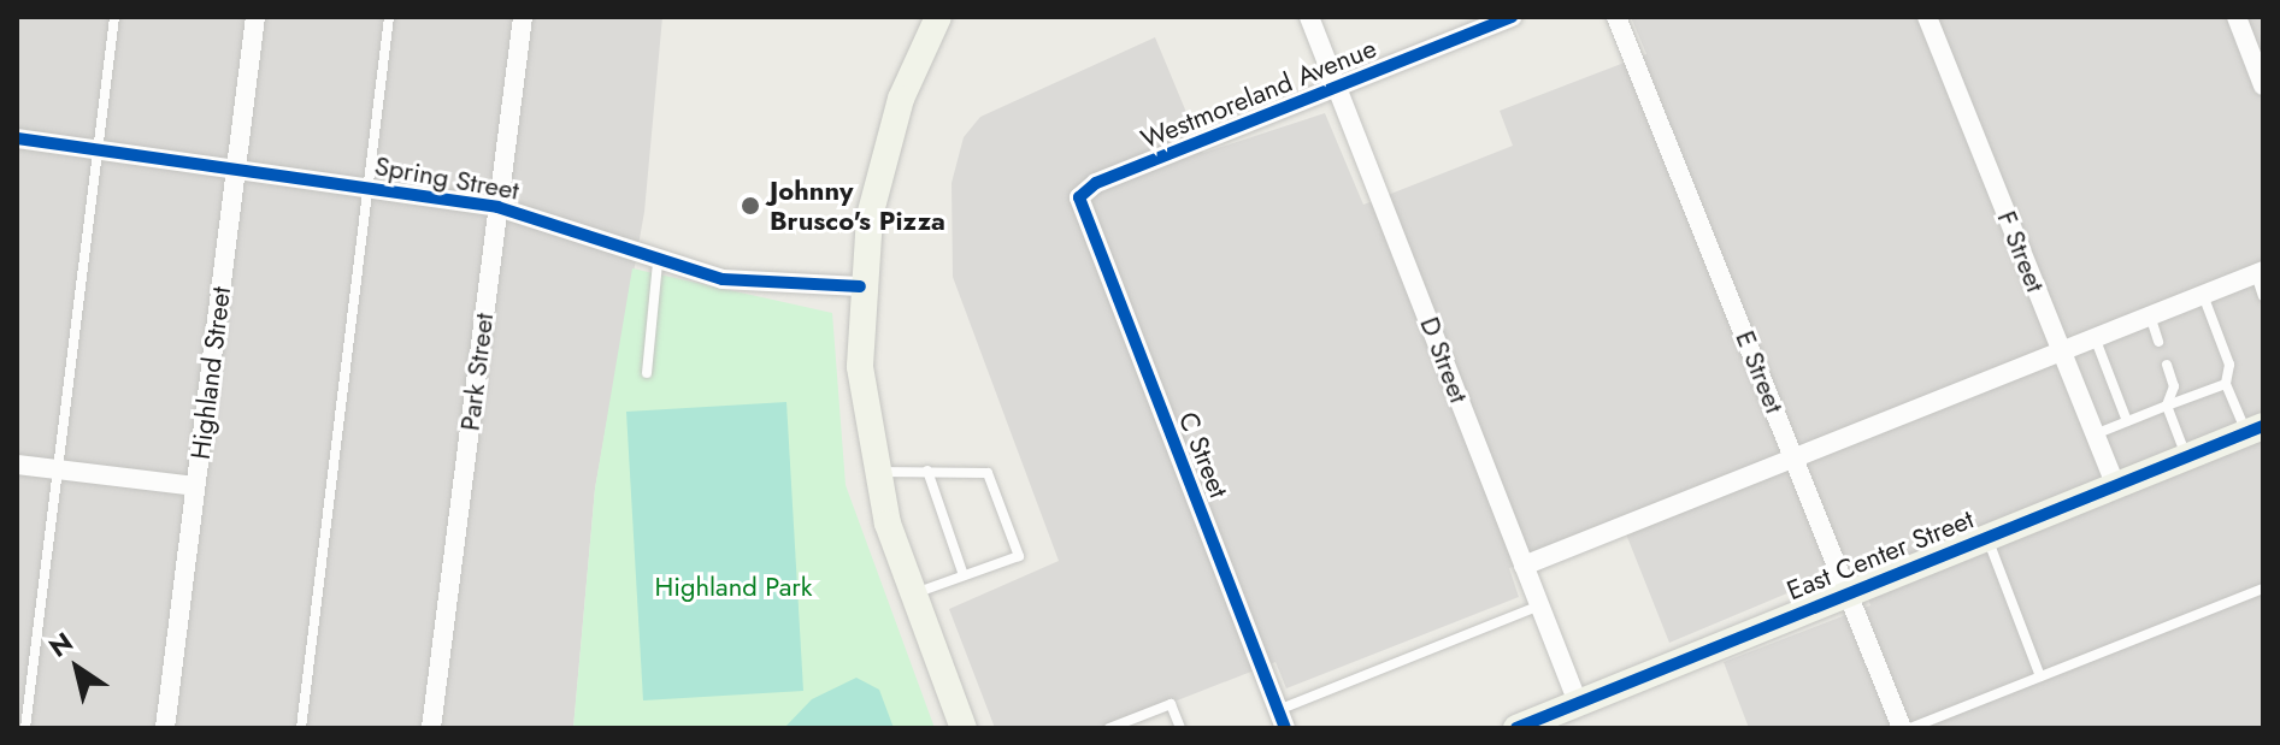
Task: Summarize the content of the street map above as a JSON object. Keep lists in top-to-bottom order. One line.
{"streets":{"street":["Westmoreland Avenue","Spring Street","F Street","D Street","Park Street","E Street","Highland Street","C Street","East Center Street"]},"crossings":[["Westmoreland Avenue","D Street"],["Westmoreland Avenue","C Street"],["Spring Street","Park Street"],["Spring Street","Highland Street"],["F Street","East Center Street"],["D Street","East Center Street"],["E Street","East Center Street"]],"parks":["Highland Park"],"places":["Johnny Brusco's Pizza"],"north":"top left"}
